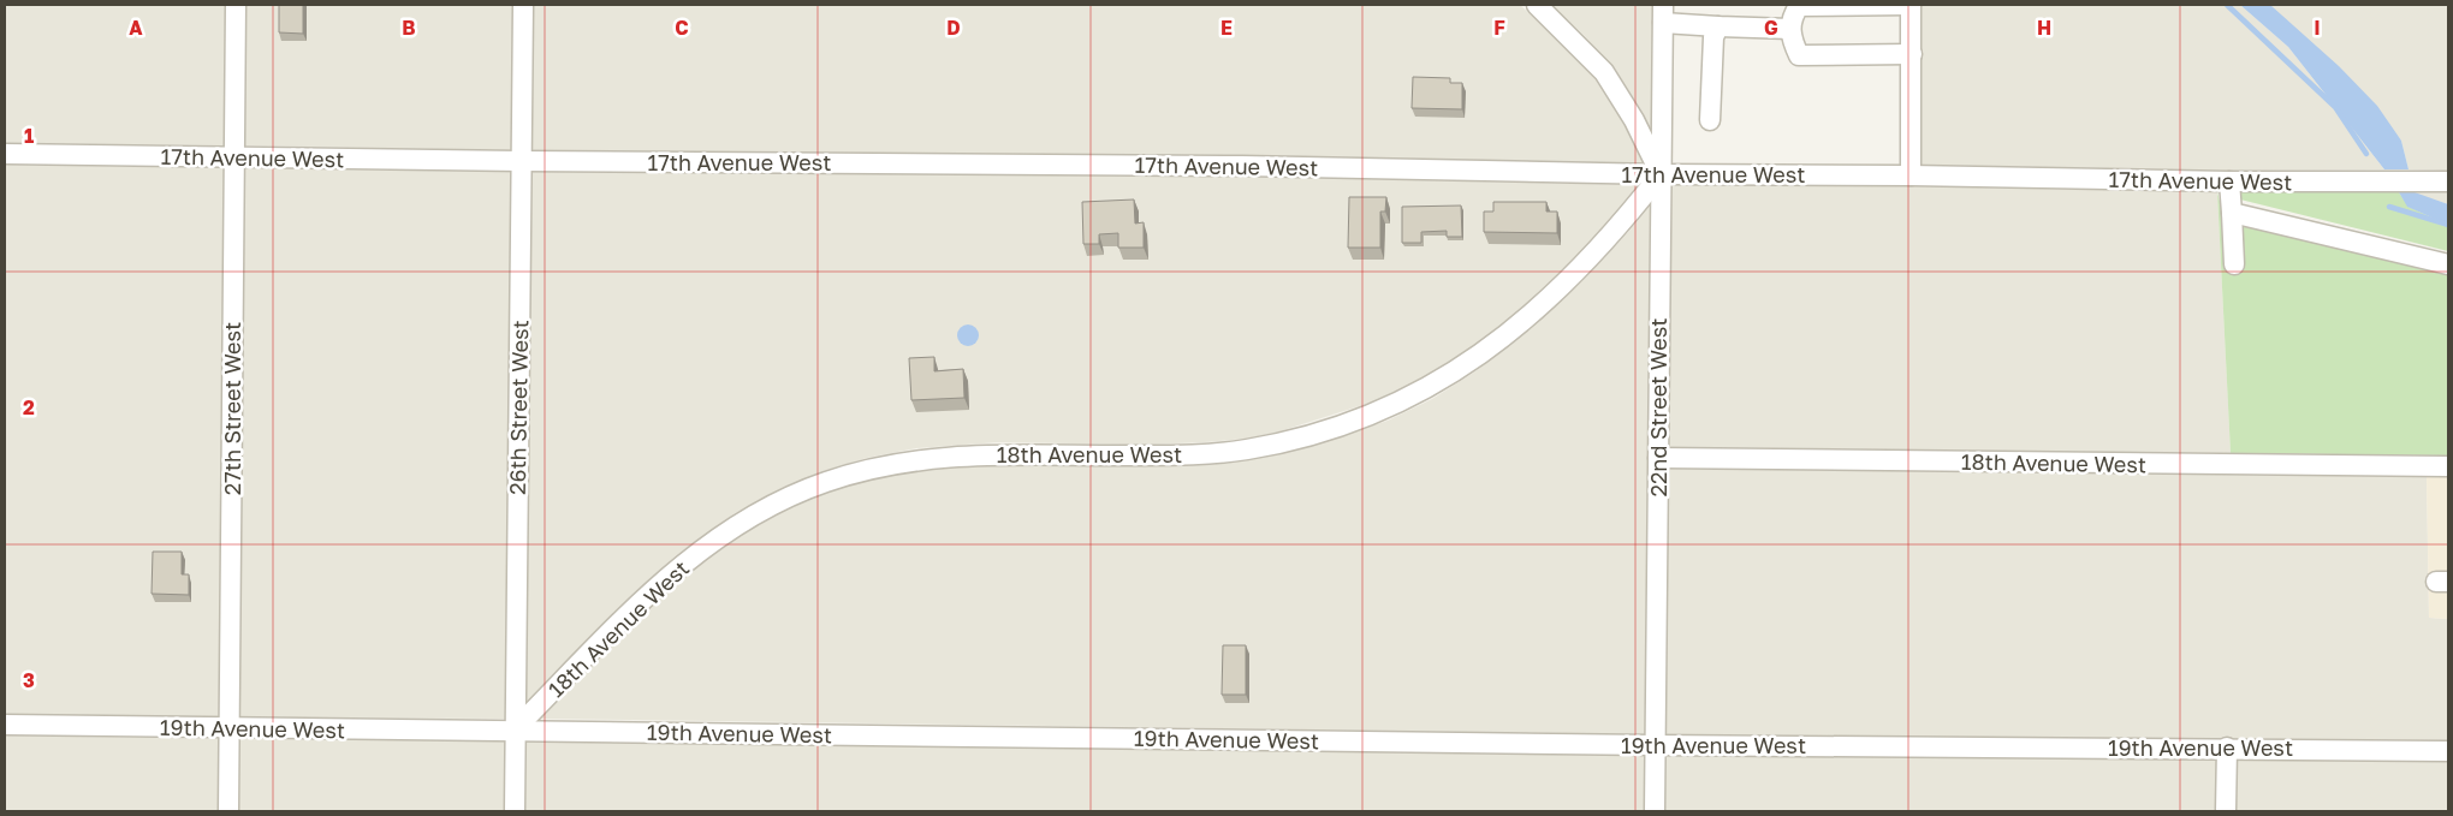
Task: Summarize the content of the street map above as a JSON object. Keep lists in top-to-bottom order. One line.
{"streets":{"street":["17th Avenue West","26th Street West","22nd Street West","27th Street West","18th Avenue West","19th Avenue West"]},"crossings":[["17th Avenue West","26th Street West"],["17th Avenue West","22nd Street West"],["17th Avenue West","27th Street West"],["17th Avenue West","18th Avenue West"],["26th Street West","18th Avenue West"],["26th Street West","19th Avenue West"],["22nd Street West","18th Avenue West"],["22nd Street West","19th Avenue West"],["27th Street West","19th Avenue West"],["18th Avenue West","19th Avenue West"]],"grid":{"columns":["A","B","C","D","E","F","G","H","I"],"rows":["1","2","3"]}}
